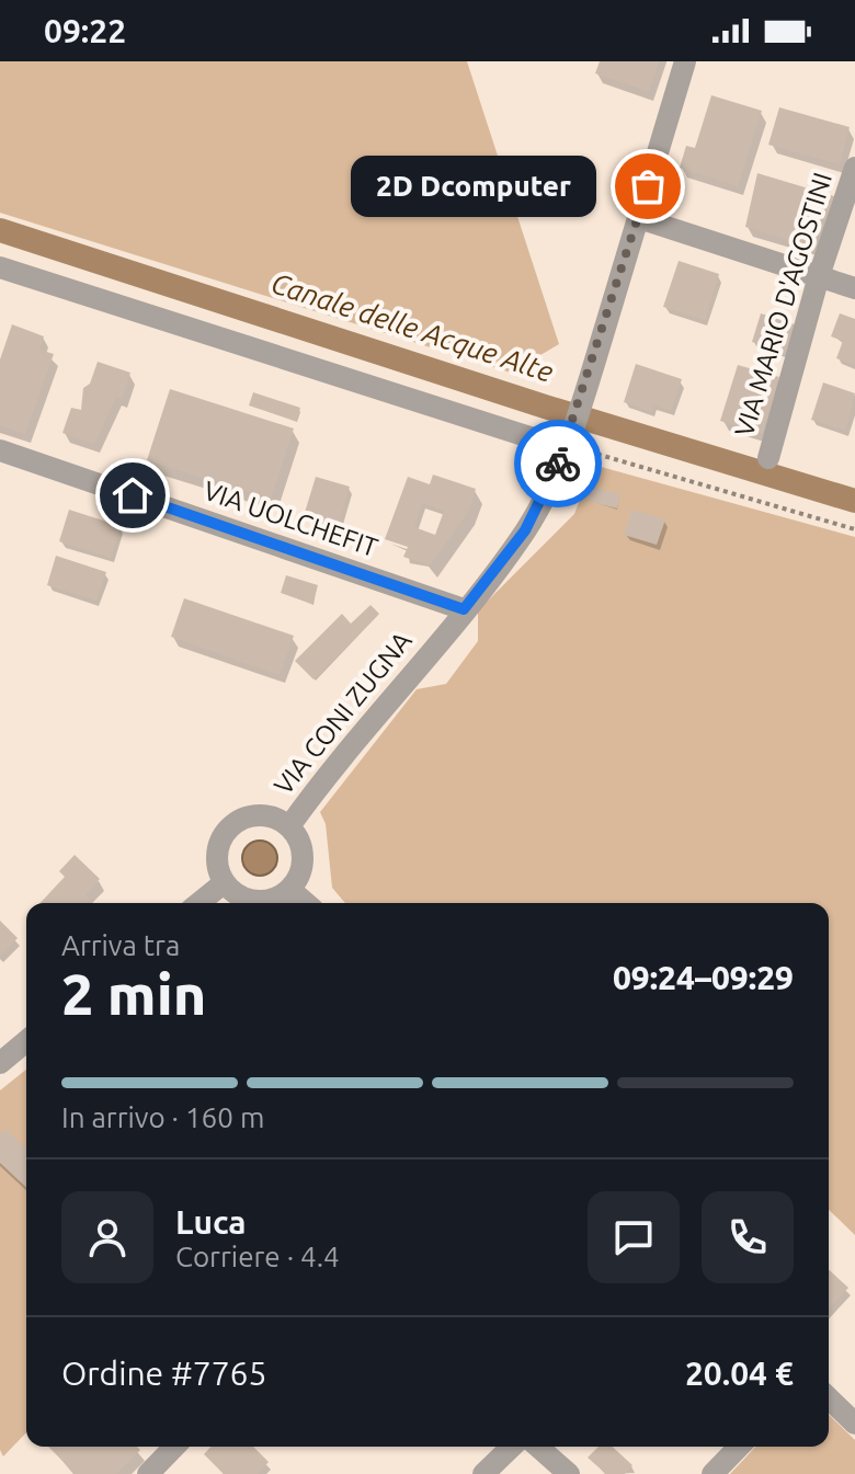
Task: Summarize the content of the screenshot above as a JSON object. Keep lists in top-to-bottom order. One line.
{"streets":{"street":["VIA MARIO D'AGOSTINI","VIA UOLCHEFIT","VIA CONI ZUGNA"]},"crossings":[["VIA UOLCHEFIT","VIA CONI ZUGNA"]],"water":["Canale delle Acque Alte"],"places":["2D Dcomputer"],"page":{"status":"09:22","bubble":"2D Dcomputer","heading":["2 min","Arriva tra","09:24–09:29"],"panel":["Luca","Corriere · 4.4","Ordine #7765","20.04 €"],"bar":"In arrivo · 160 m"}}
